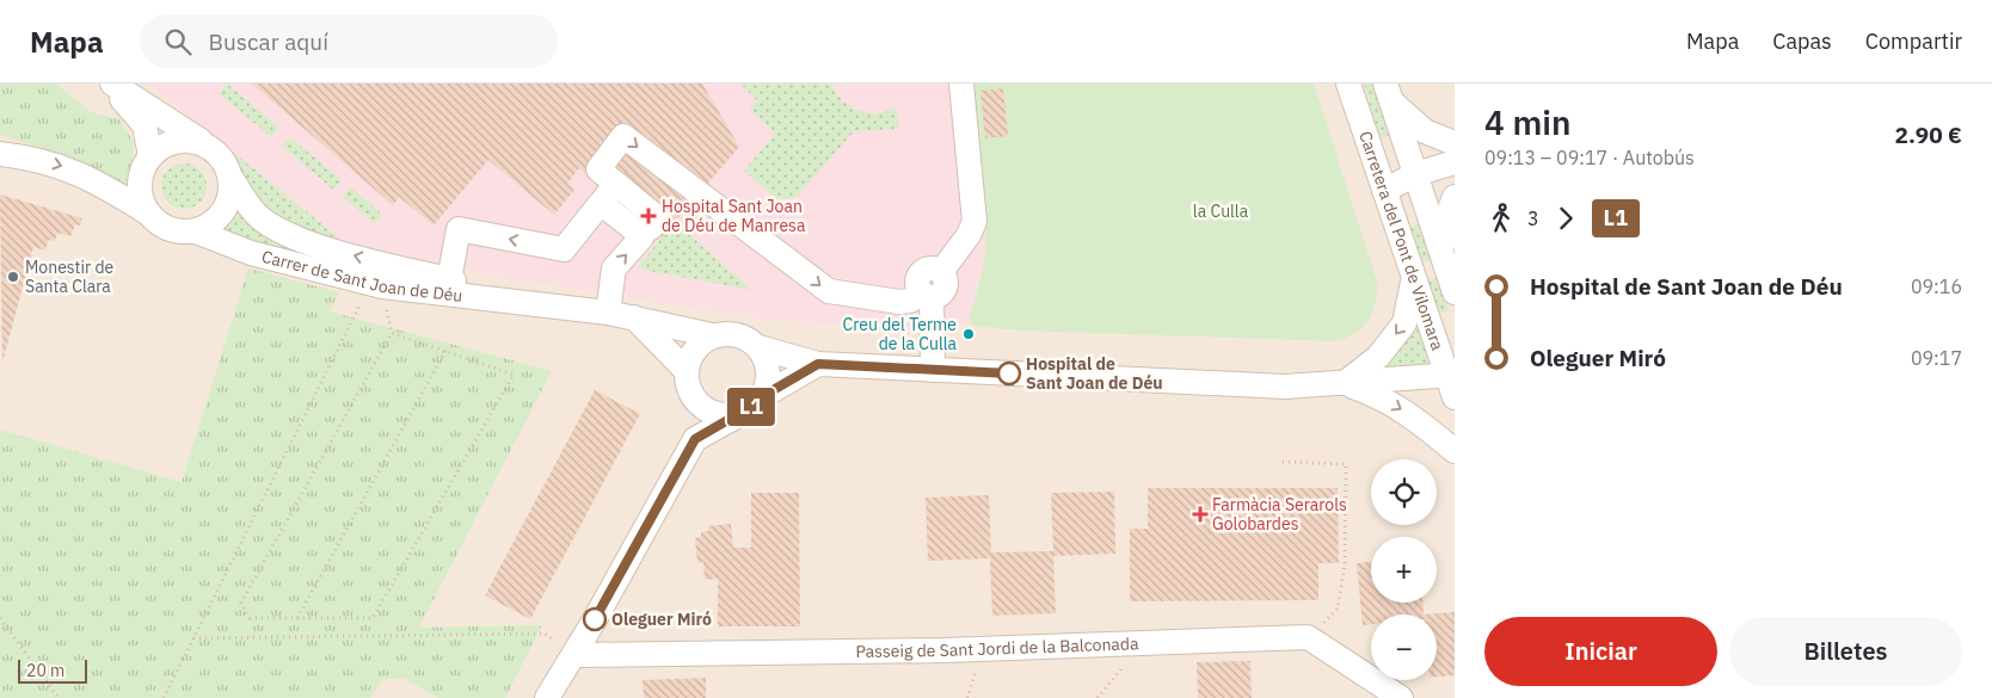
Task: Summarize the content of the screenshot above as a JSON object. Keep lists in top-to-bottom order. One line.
{"streets":{"street":["Carretera del Pont de Vilomara","Carrer de Sant Joan de Déu","Passeig de Sant Jordi de la Balconada"]},"parks":["la Culla"],"places":{"health":["Hospital Sant Joan de Déu de Manresa","Farmàcia Serarols Golobardes"],"other":["Monestir de Santa Clara","Creu del Terme de la Culla","Hospital de Sant Joan de Déu","Oleguer Miró"]},"lines":["bus line L1"],"scale_bar":"20 m","page":{"header":"Mapa","search":"Buscar aquí","nav":["Mapa","Capas","Compartir"],"on_map":"L1","heading":["4 min","09:13 – 09:17 · Autobús","2.90 €"],"legs":["3","L1"],"list":[{"name":"Hospital de Sant Joan de Déu","value":"09:16"},{"name":"Oleguer Miró","value":"09:17"}],"map_buttons":["+","−"],"buttons":["Iniciar","Billetes"],"scale":"20 m"}}
